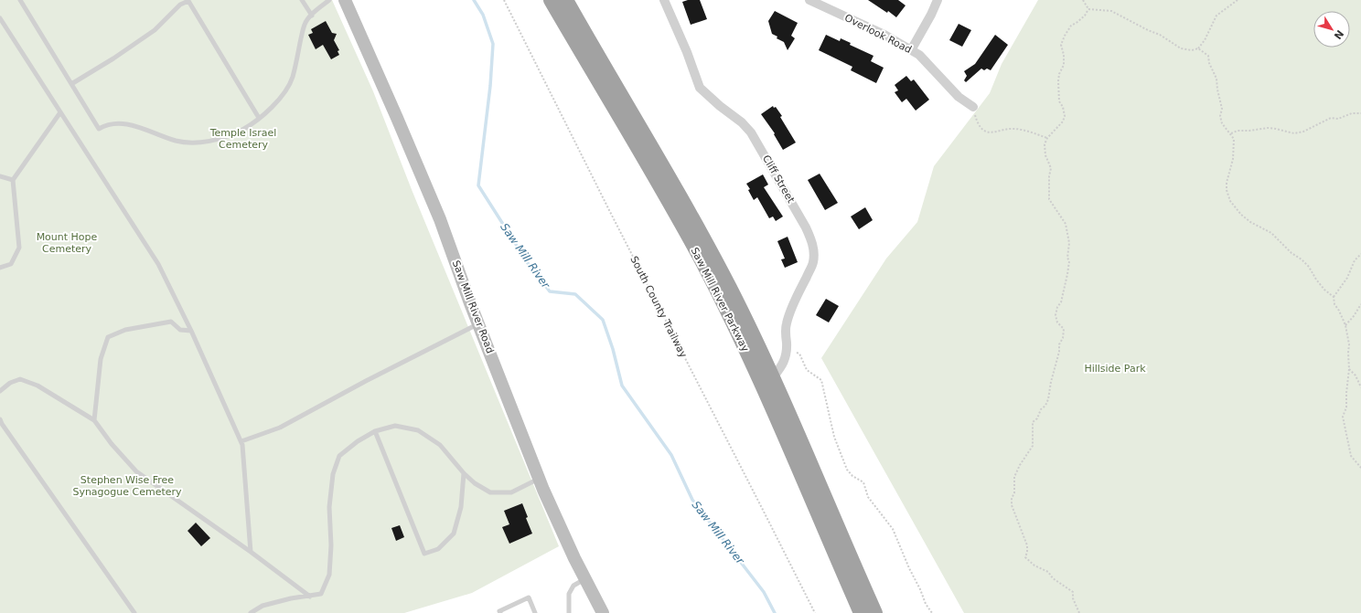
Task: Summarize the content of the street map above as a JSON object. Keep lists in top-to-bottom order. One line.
{"streets":{"highway":["Saw Mill River Parkway"],"main road":["Saw Mill River Road"],"street":["Overlook Road","Cliff Street"],"path":["South County Trailway"]},"crossings":[["Cliff Street","Saw Mill River Parkway"]],"water":["Saw Mill River"],"parks":["Temple Israel Cemetery","Mount Hope Cemetery","Hillside Park","Stephen Wise Free Synagogue Cemetery"],"north":"bottom right"}
